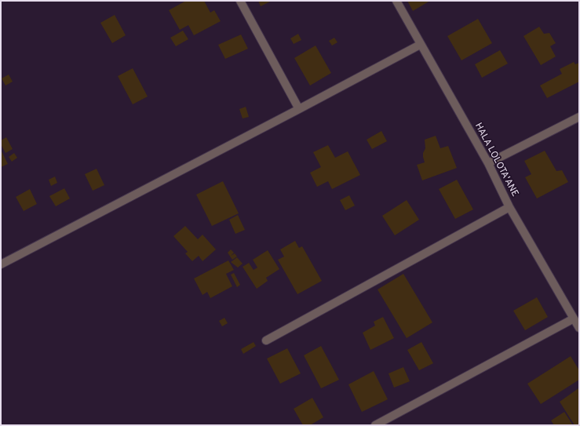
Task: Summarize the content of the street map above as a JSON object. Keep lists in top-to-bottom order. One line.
{"streets":{"street":["HALA LOLOTA'ANE"]}}
